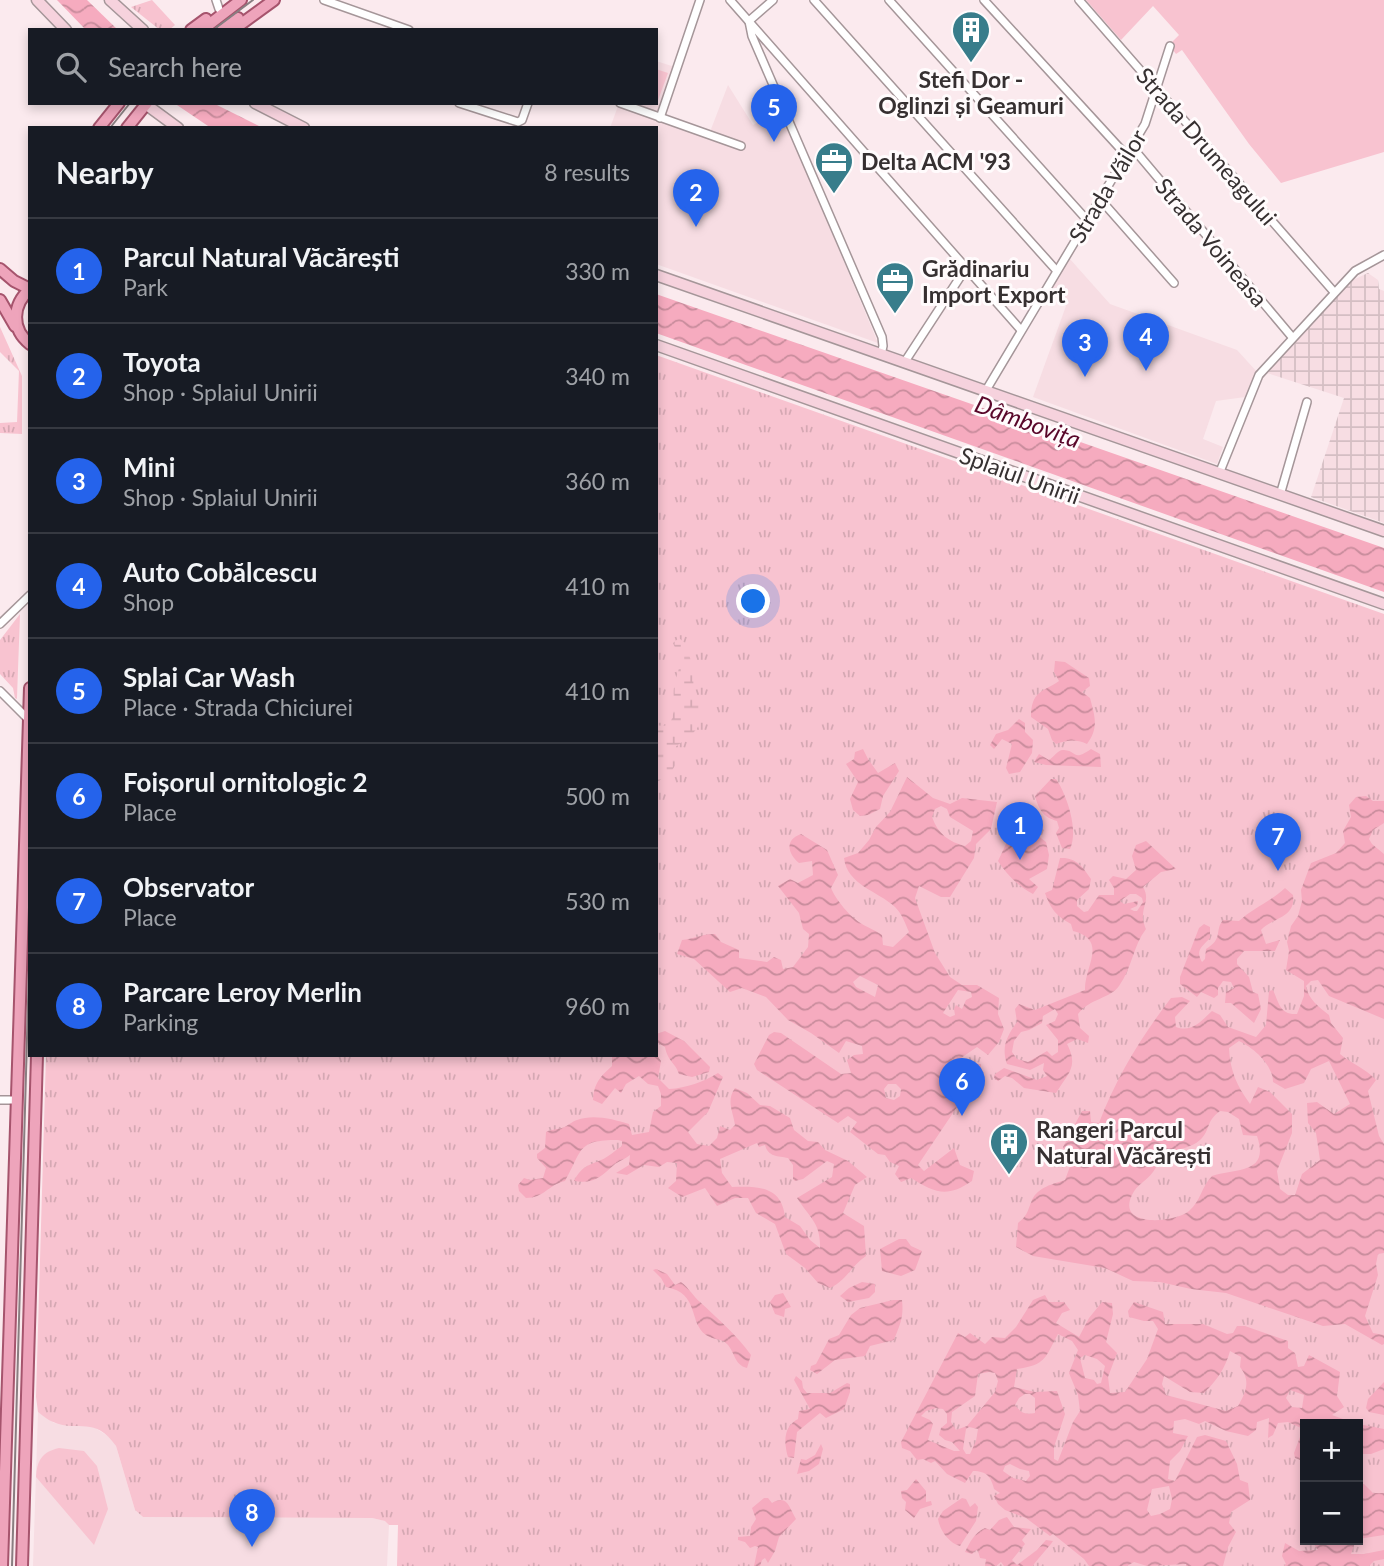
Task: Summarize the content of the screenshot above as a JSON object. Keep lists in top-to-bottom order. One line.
{"streets":{"main road":["Splaiul Unirii"],"street":["Strada Drumeagului","Strada Văilor","Strada Voineasa"]},"crossings":[["Strada Drumeagului","Strada Văilor"],["Strada Văilor","Strada Voineasa"]],"water":["Dâmbovița"],"places":{"building":["Stefi Dor - Oglinzi și Geamuri","Rangeri Parcul Natural Văcărești"],"office":["Delta ACM '93","Grădinariu Import Export"]},"page":{"search":"Search here","pins":["5","2","4","3","1","7","6","8"],"heading":["Nearby","8 results"],"list":[{"mark":"1","name":"Parcul Natural Văcărești","note":"Park","value":"330 m"},{"mark":"2","name":"Toyota","note":"Shop · Splaiul Unirii","value":"340 m"},{"mark":"3","name":"Mini","note":"Shop · Splaiul Unirii","value":"360 m"},{"mark":"4","name":"Auto Cobălcescu","note":"Shop","value":"410 m"},{"mark":"5","name":"Splai Car Wash","note":"Place · Strada Chiciurei","value":"410 m"},{"mark":"6","name":"Foișorul ornitologic 2","note":"Place","value":"500 m"},{"mark":"7","name":"Observator","note":"Place","value":"530 m"},{"mark":"8","name":"Parcare Leroy Merlin","note":"Parking","value":"960 m"}],"map_buttons":["+","−"]}}
